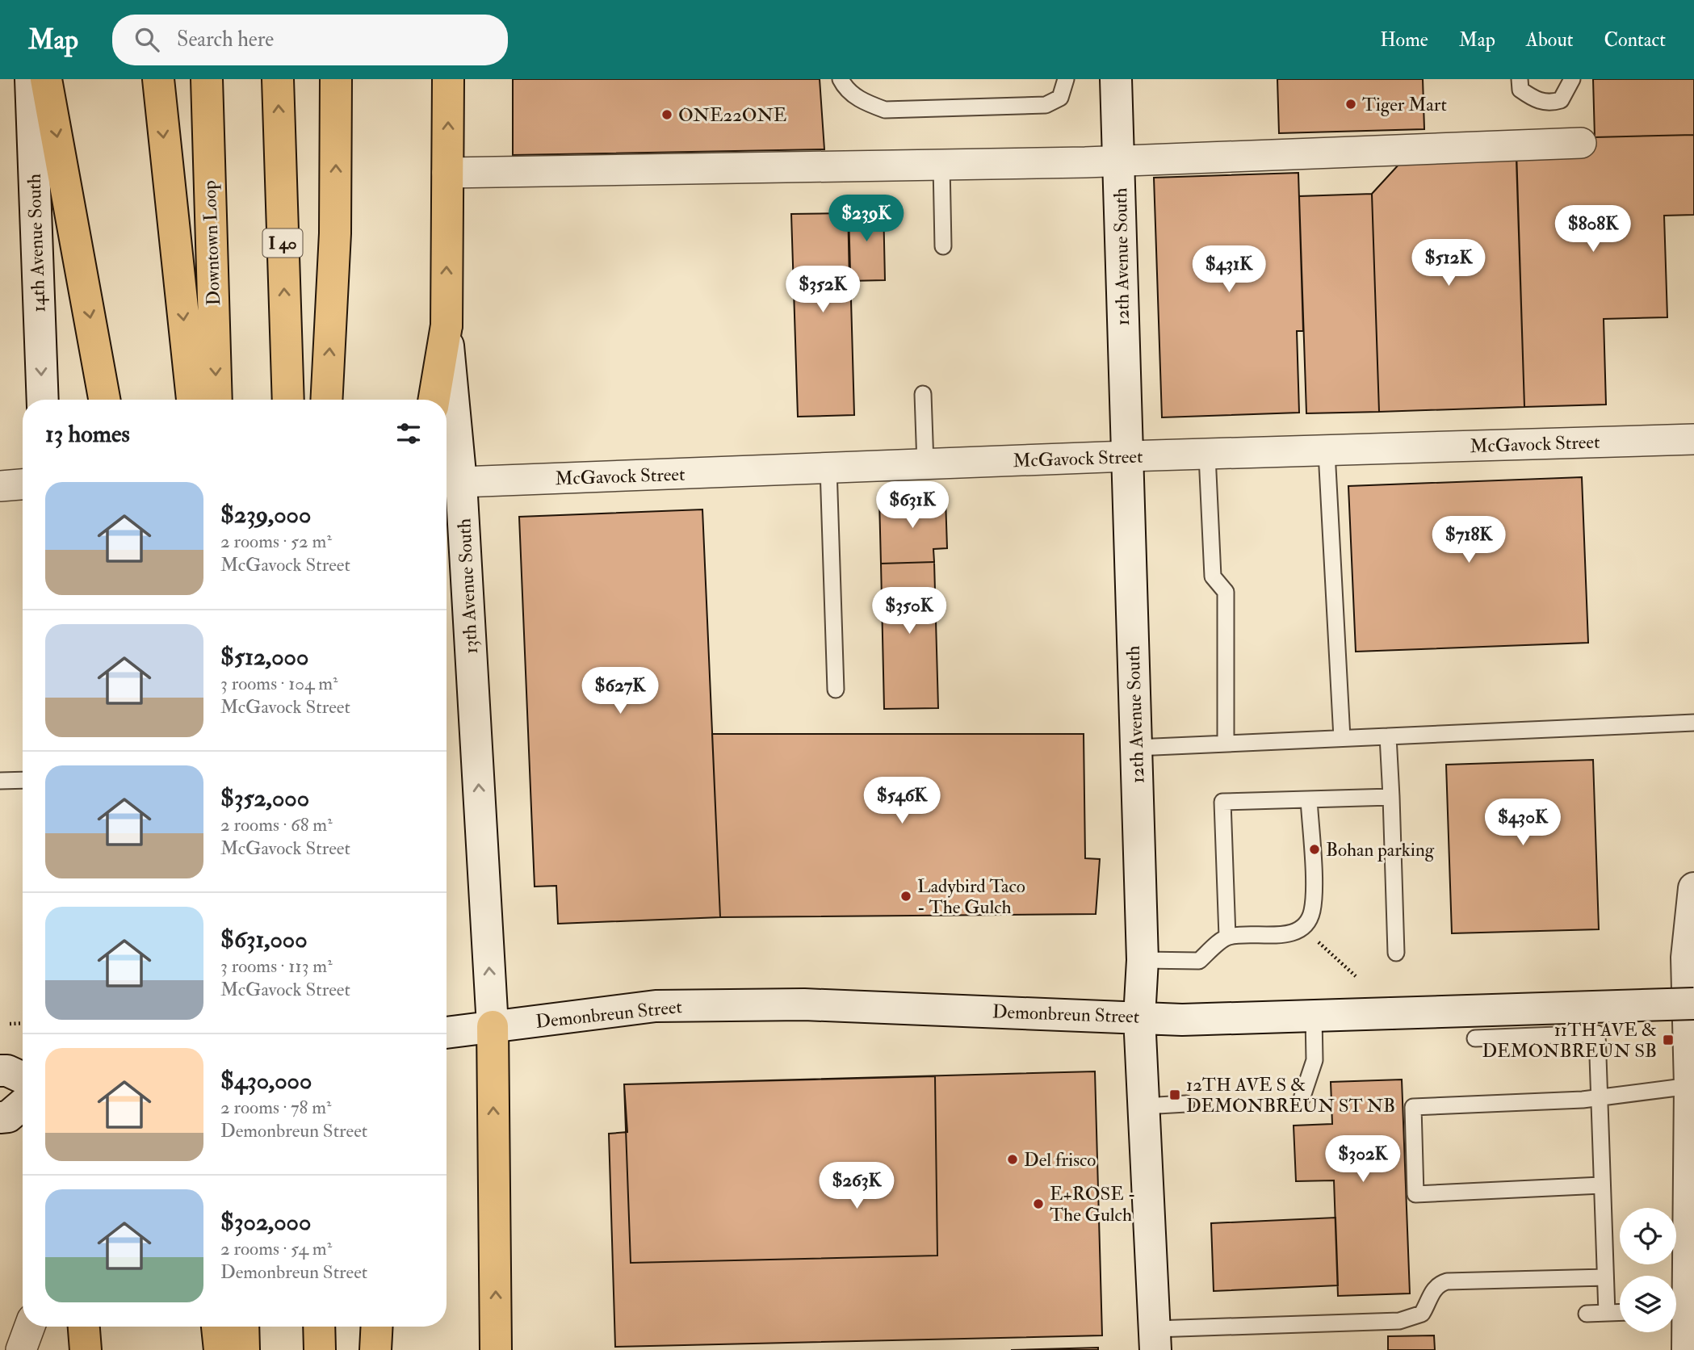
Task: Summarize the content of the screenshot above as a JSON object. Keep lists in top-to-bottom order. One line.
{"streets":{"main road":["14th Avenue South","Downtown Loop","I 40","12th Avenue South","13th Avenue South","Demonbreun Street"],"street":["McGavock Street"]},"crossings":[["12th Avenue South","McGavock Street"],["12th Avenue South","Demonbreun Street"],["McGavock Street","13th Avenue South"],["13th Avenue South","Demonbreun Street"]],"places":{"other":["Tiger Mart","ONE22ONE","Bohan parking","Ladybird Taco - The Gulch","Del frisco","E+ROSE - The Gulch"],"transit":["11TH AVE & DEMONBREUN SB","12TH AVE S & DEMONBREUN ST NB"]},"page":{"header":"Map","search":"Search here","nav":["Home","Map","About","Contact"],"price":["$239K","$808K","$512K","$431K","$352K","$631K","$718K","$350K","$627K","$546K","$430K","$302K","$263K"],"heading":"13 homes","list":[{"name":"$239,000","note":"2 rooms · 52 m² · McGavock Street"},{"name":"$512,000","note":"3 rooms · 104 m² · McGavock Street"},{"name":"$352,000","note":"2 rooms · 68 m² · McGavock Street"},{"name":"$631,000","note":"3 rooms · 113 m² · McGavock Street"},{"name":"$430,000","note":"2 rooms · 78 m² · Demonbreun Street"},{"name":"$302,000","note":"2 rooms · 54 m² · Demonbreun Street"}]}}
